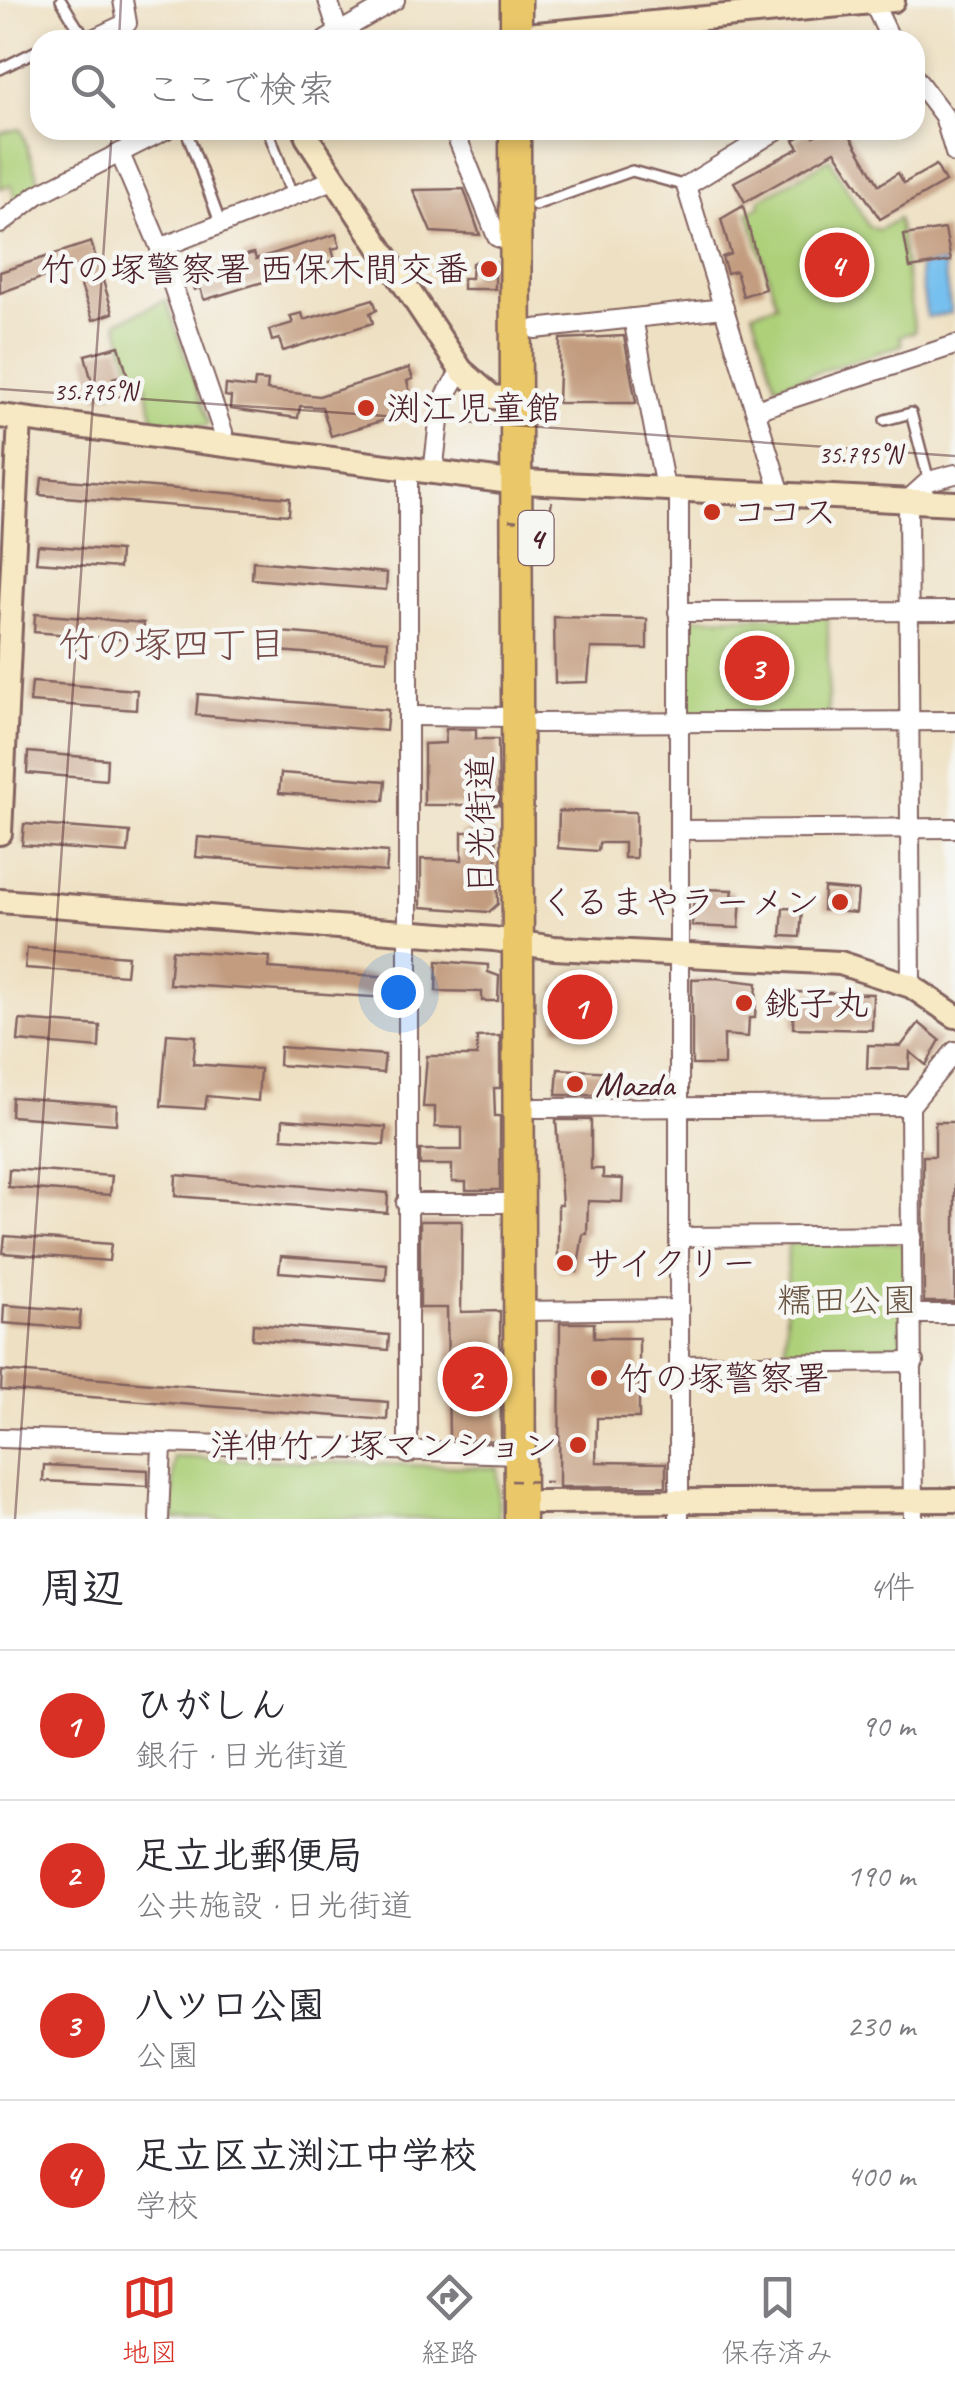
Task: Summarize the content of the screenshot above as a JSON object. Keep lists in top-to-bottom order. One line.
{"streets":{"highway":["4","日光街道"]},"districts":["竹の塚四丁目"],"parks":["糯田公園"],"places":["竹の塚警察署 西保木間交番","渕江児童館","ココス","くるまやラーメン","銚子丸","Mazda","サイクリー","竹の塚警察署","洋伸竹ノ塚マンション"],"page":{"search":"ここで検索","pins":["4","3","1","2"],"heading":["周辺","4件"],"list":[{"mark":"1","name":"ひがしん","note":"銀行 · 日光街道","value":"90 m"},{"mark":"2","name":"足立北郵便局","note":"公共施設 · 日光街道","value":"190 m"},{"mark":"3","name":"八ツ口公園","note":"公園","value":"230 m"},{"mark":"4","name":"足立区立渕江中学校","note":"学校","value":"400 m"}],"nav":["地図","経路","保存済み"]},"coordinates":["35.795°N"]}
